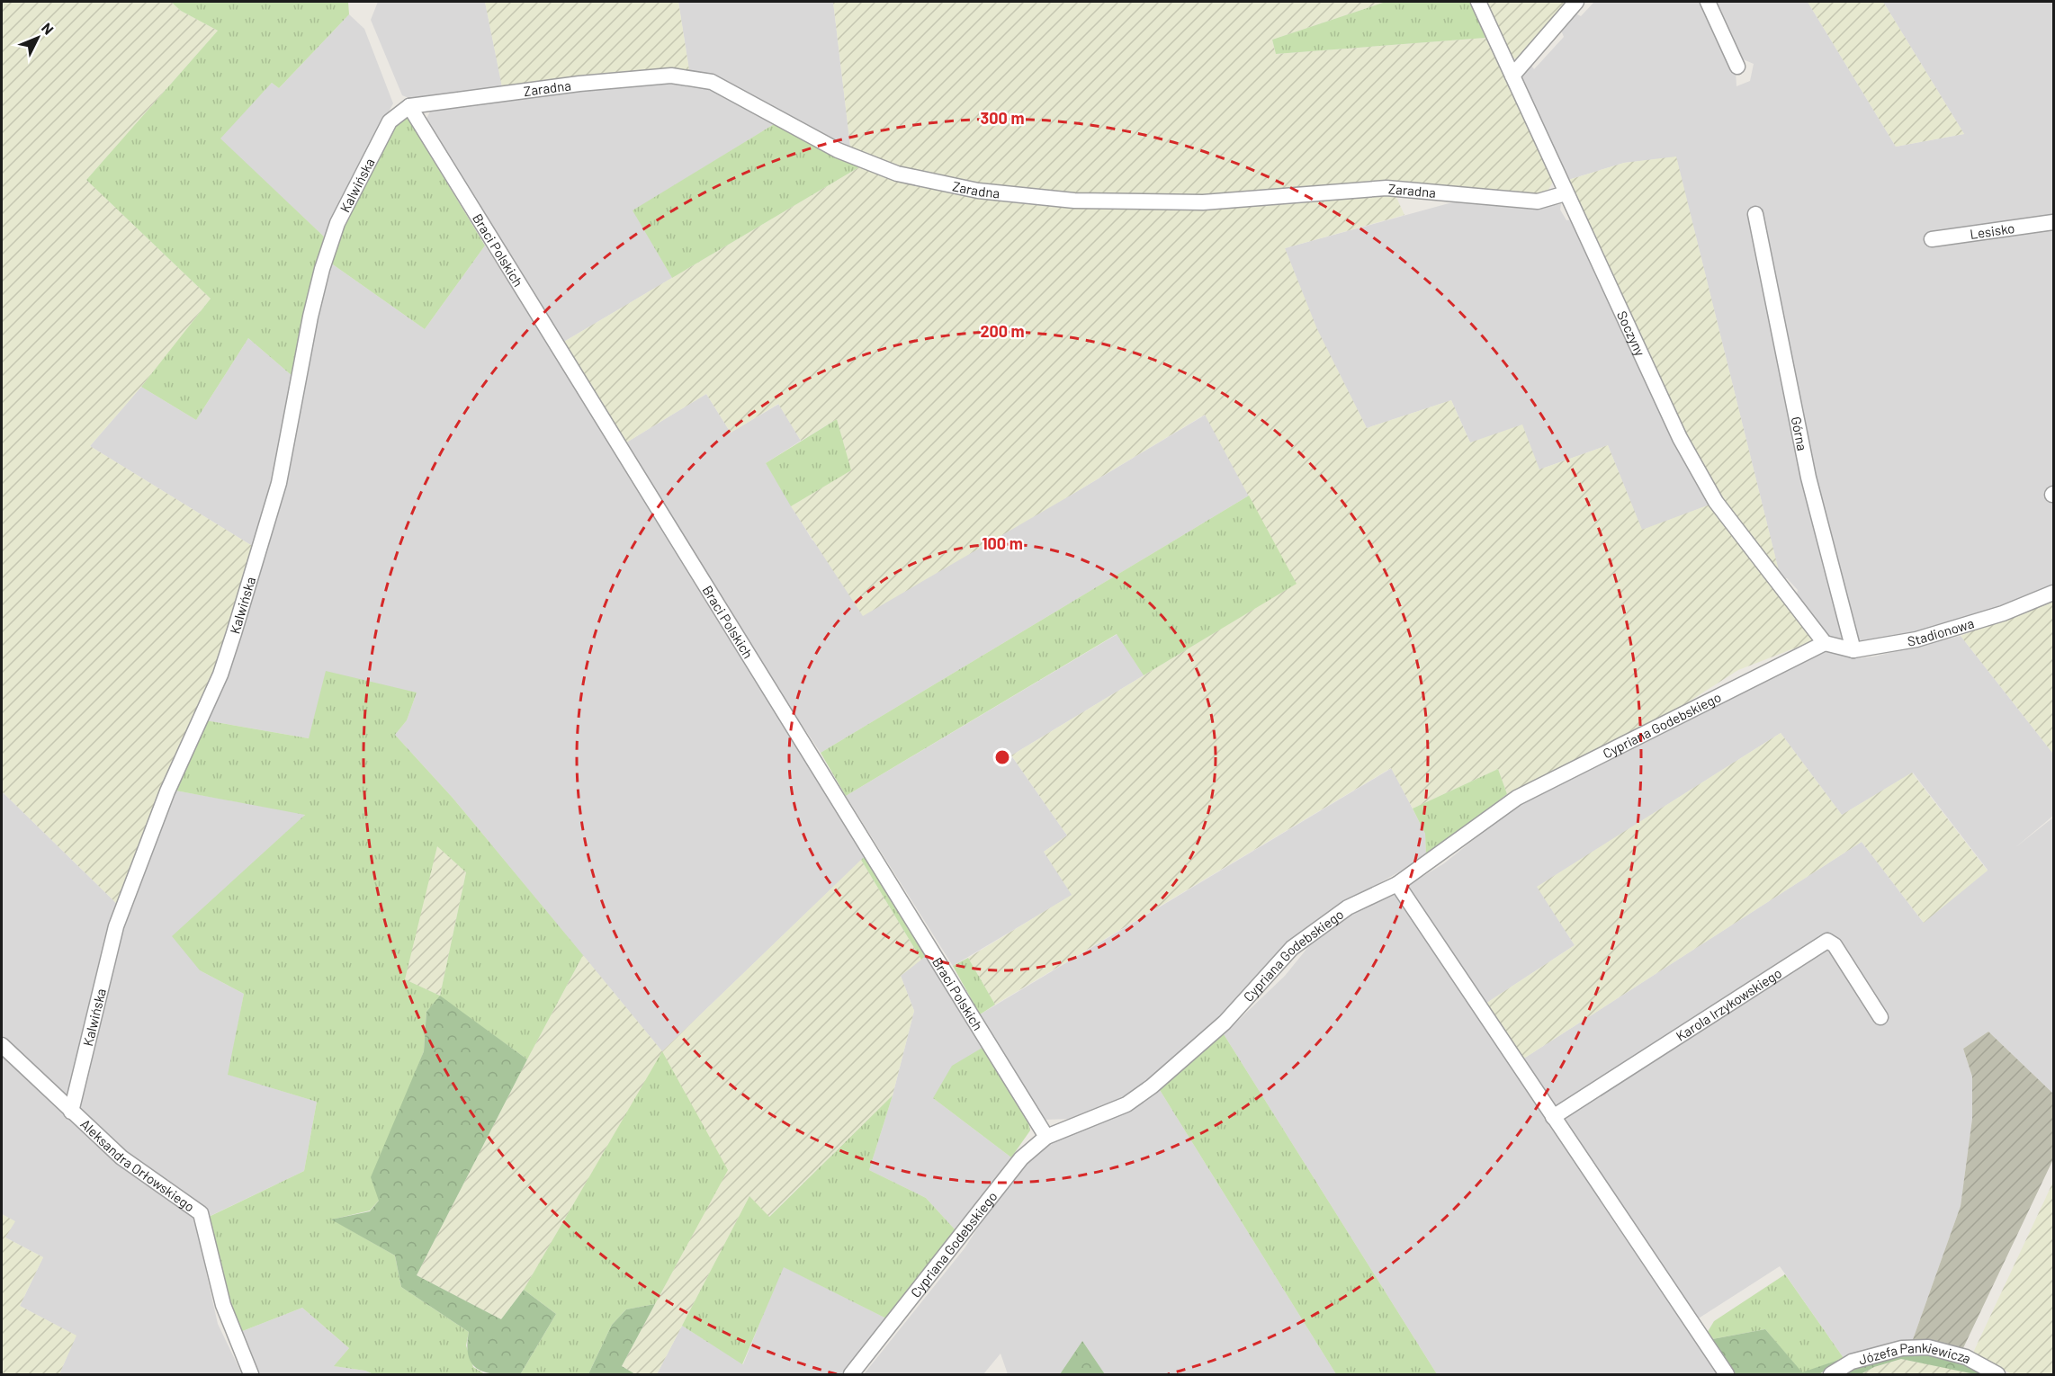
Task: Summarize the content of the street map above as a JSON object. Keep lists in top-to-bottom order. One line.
{"streets":{"street":["Zaradna","Kalwińska","Lesisko","Braci Polskich","Soczyny","Górna","Stadionowa","Cypriana Godebskiego","Karola Irzykowskiego","Aleksandra Orłowskiego","Józefa Pankiewicza"]},"crossings":[["Zaradna","Kalwińska"],["Zaradna","Braci Polskich"],["Zaradna","Soczyny"],["Kalwińska","Braci Polskich"],["Kalwińska","Aleksandra Orłowskiego"],["Braci Polskich","Cypriana Godebskiego"],["Soczyny","Stadionowa"],["Soczyny","Cypriana Godebskiego"],["Górna","Stadionowa"],["Stadionowa","Cypriana Godebskiego"]],"north":"top right","rings":["300 m","200 m","100 m"]}
